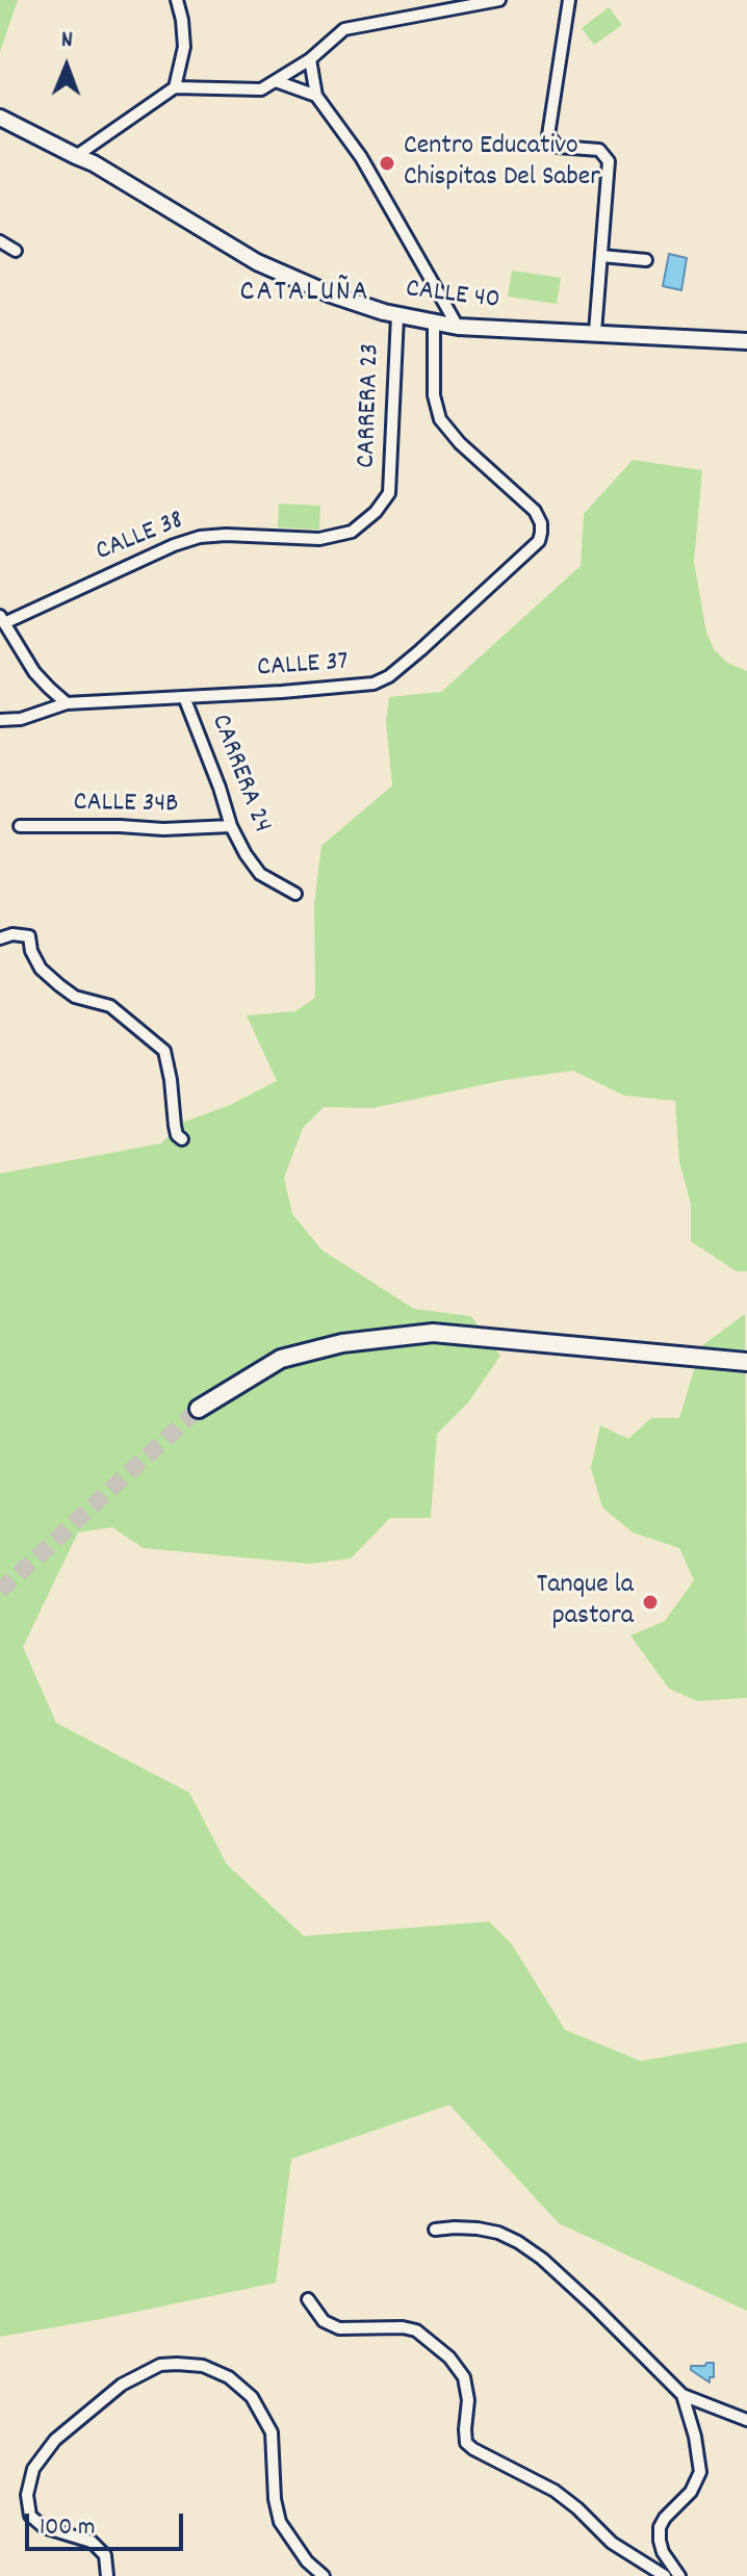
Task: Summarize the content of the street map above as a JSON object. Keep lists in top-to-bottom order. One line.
{"streets":{"street":["CALLE 40","CARRERA 23","CALLE 38","CALLE 37","CARRERA 24","CALLE 34B"]},"crossings":[["CALLE 40","CARRERA 23"],["CALLE 40","CALLE 37"],["CARRERA 23","CALLE 38"],["CALLE 37","CARRERA 24"],["CARRERA 24","CALLE 34B"]],"districts":["CATALUÑA"],"places":["Centro Educativo Chispitas Del Saber","Tanque la pastora"],"scale_bar":"100 m","north":"top"}
